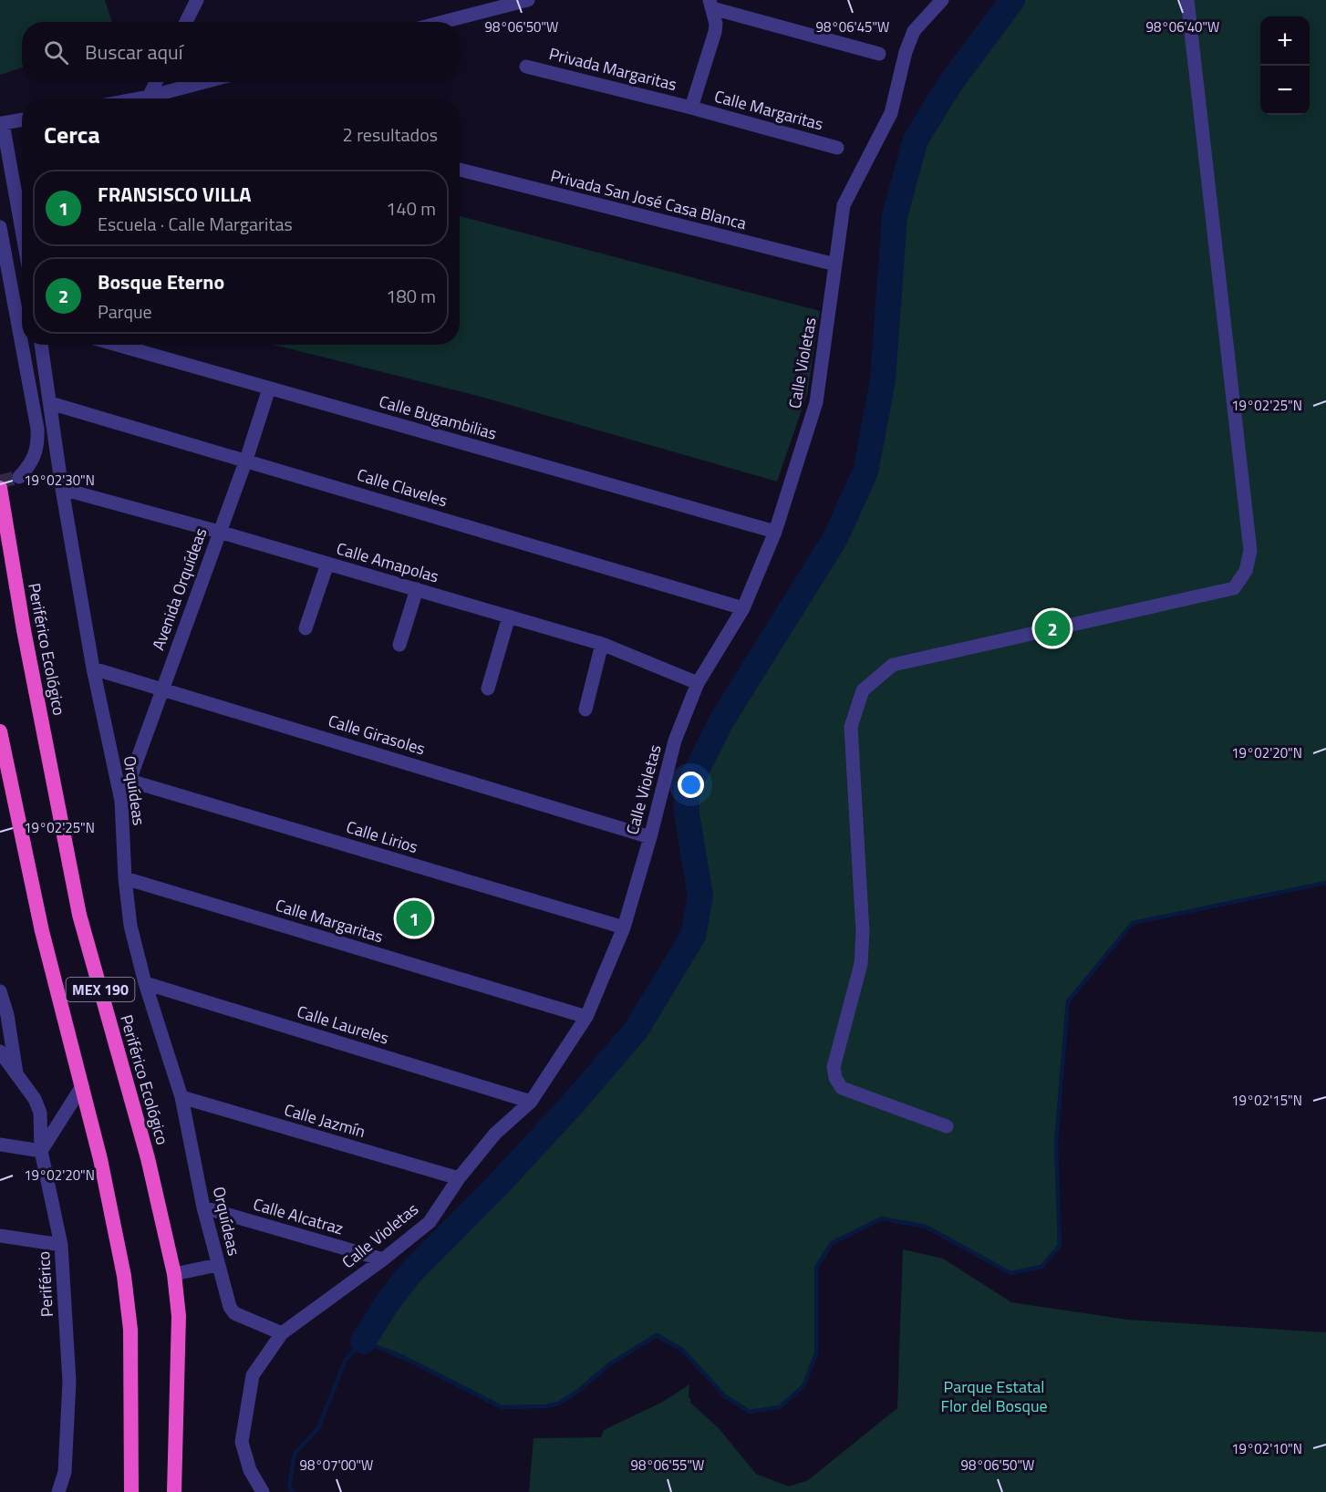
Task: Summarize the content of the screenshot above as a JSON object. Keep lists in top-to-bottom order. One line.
{"streets":{"highway":["Periférico Ecológico","MEX 190"],"street":["Privada Margaritas","Calle Margaritas","Privada San José Casa Blanca","Calle Violetas","Calle Bugambilias","Calle Claveles","Calle Amapolas","Avenida Orquídeas","Calle Girasoles","Orquídeas","Calle Lirios","Calle Laureles","Calle Jazmín","Calle Alcatraz","Periférico"]},"crossings":[["Privada Margaritas","Calle Margaritas"],["Calle Margaritas","Calle Violetas"],["Calle Margaritas","Orquídeas"],["Privada San José Casa Blanca","Calle Violetas"],["Calle Violetas","Calle Bugambilias"],["Calle Violetas","Calle Claveles"],["Calle Violetas","Calle Amapolas"],["Calle Violetas","Calle Girasoles"],["Calle Violetas","Orquídeas"],["Calle Violetas","Calle Lirios"],["Calle Violetas","Calle Laureles"],["Calle Violetas","Calle Jazmín"],["Calle Violetas","Calle Alcatraz"],["Calle Bugambilias","Avenida Orquídeas"],["Calle Claveles","Avenida Orquídeas"],["Calle Claveles","Orquídeas"],["Calle Amapolas","Avenida Orquídeas"],["Calle Amapolas","Orquídeas"],["Avenida Orquídeas","Calle Girasoles"],["Avenida Orquídeas","Orquídeas"],["Avenida Orquídeas","Calle Lirios"],["Calle Girasoles","Orquídeas"],["Orquídeas","Calle Laureles"],["Orquídeas","Calle Jazmín"],["Orquídeas","Calle Alcatraz"]],"parks":["Parque Estatal Flor del Bosque"],"page":{"map_buttons":["+","−"],"search":"Buscar aquí","heading":["Cerca","2 resultados"],"list":[{"mark":"1","name":"FRANSISCO VILLA","note":"Escuela · Calle Margaritas","value":"140 m"},{"mark":"2","name":"Bosque Eterno","note":"Parque","value":"180 m"}],"pins":["2","1"]},"coordinates":["98°06'50\"W","98°06'45\"W","98°06'40\"W","19°02'25\"N","19°02'30\"N","19°02'20\"N","19°02'15\"N","19°02'10\"N","98°07'00\"W","98°06'55\"W"]}
